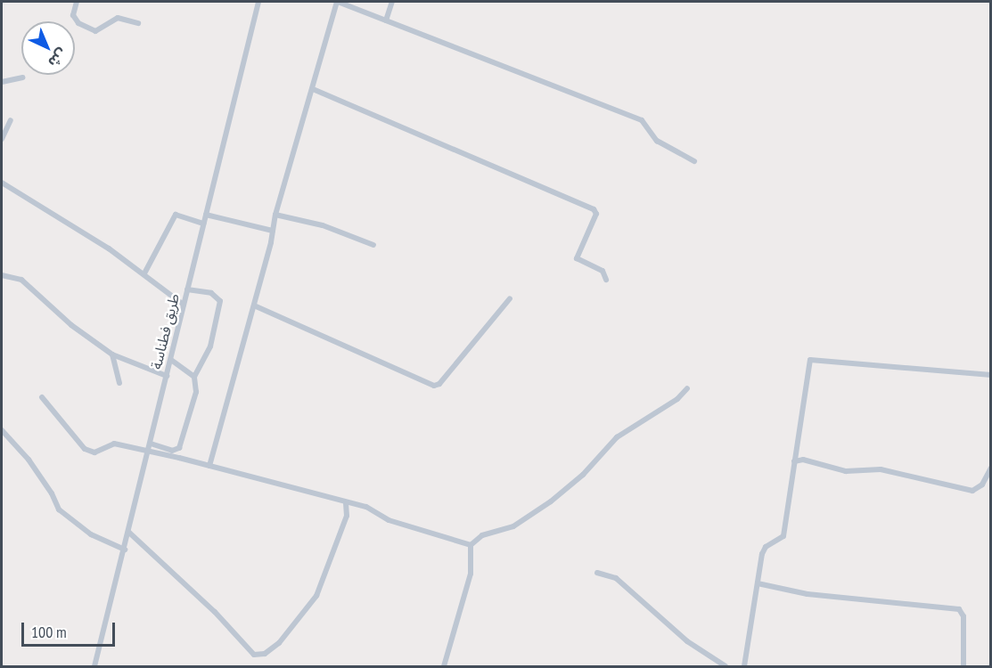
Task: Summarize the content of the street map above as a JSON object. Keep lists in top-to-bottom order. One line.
{"streets":{"street":["طريق فطناسة"]},"scale_bar":"100 m","north":"bottom right"}
